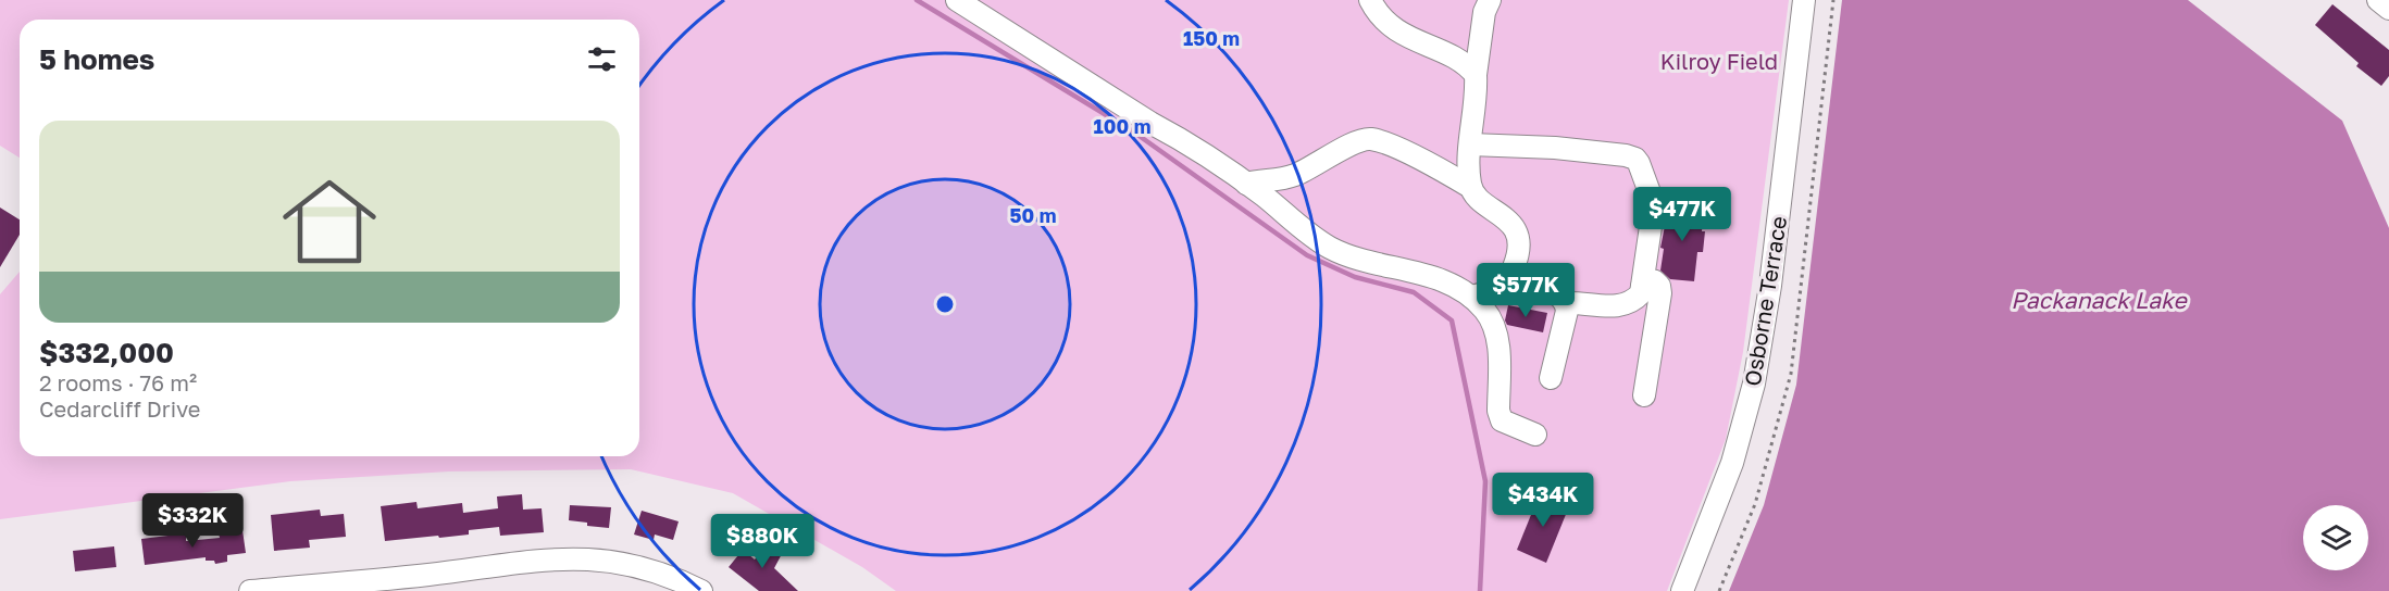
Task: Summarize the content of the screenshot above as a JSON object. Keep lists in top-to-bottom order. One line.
{"streets":{"street":["Osborne Terrace"]},"water":["Packanack Lake"],"parks":["Kilroy Field"],"page":{"heading":"5 homes","list":[{"name":"$332,000","note":"2 rooms · 76 m² · Cedarcliff Drive"}],"price":["$477K","$577K","$434K","$332K","$880K"]},"rings":["150 m","100 m","50 m"]}
